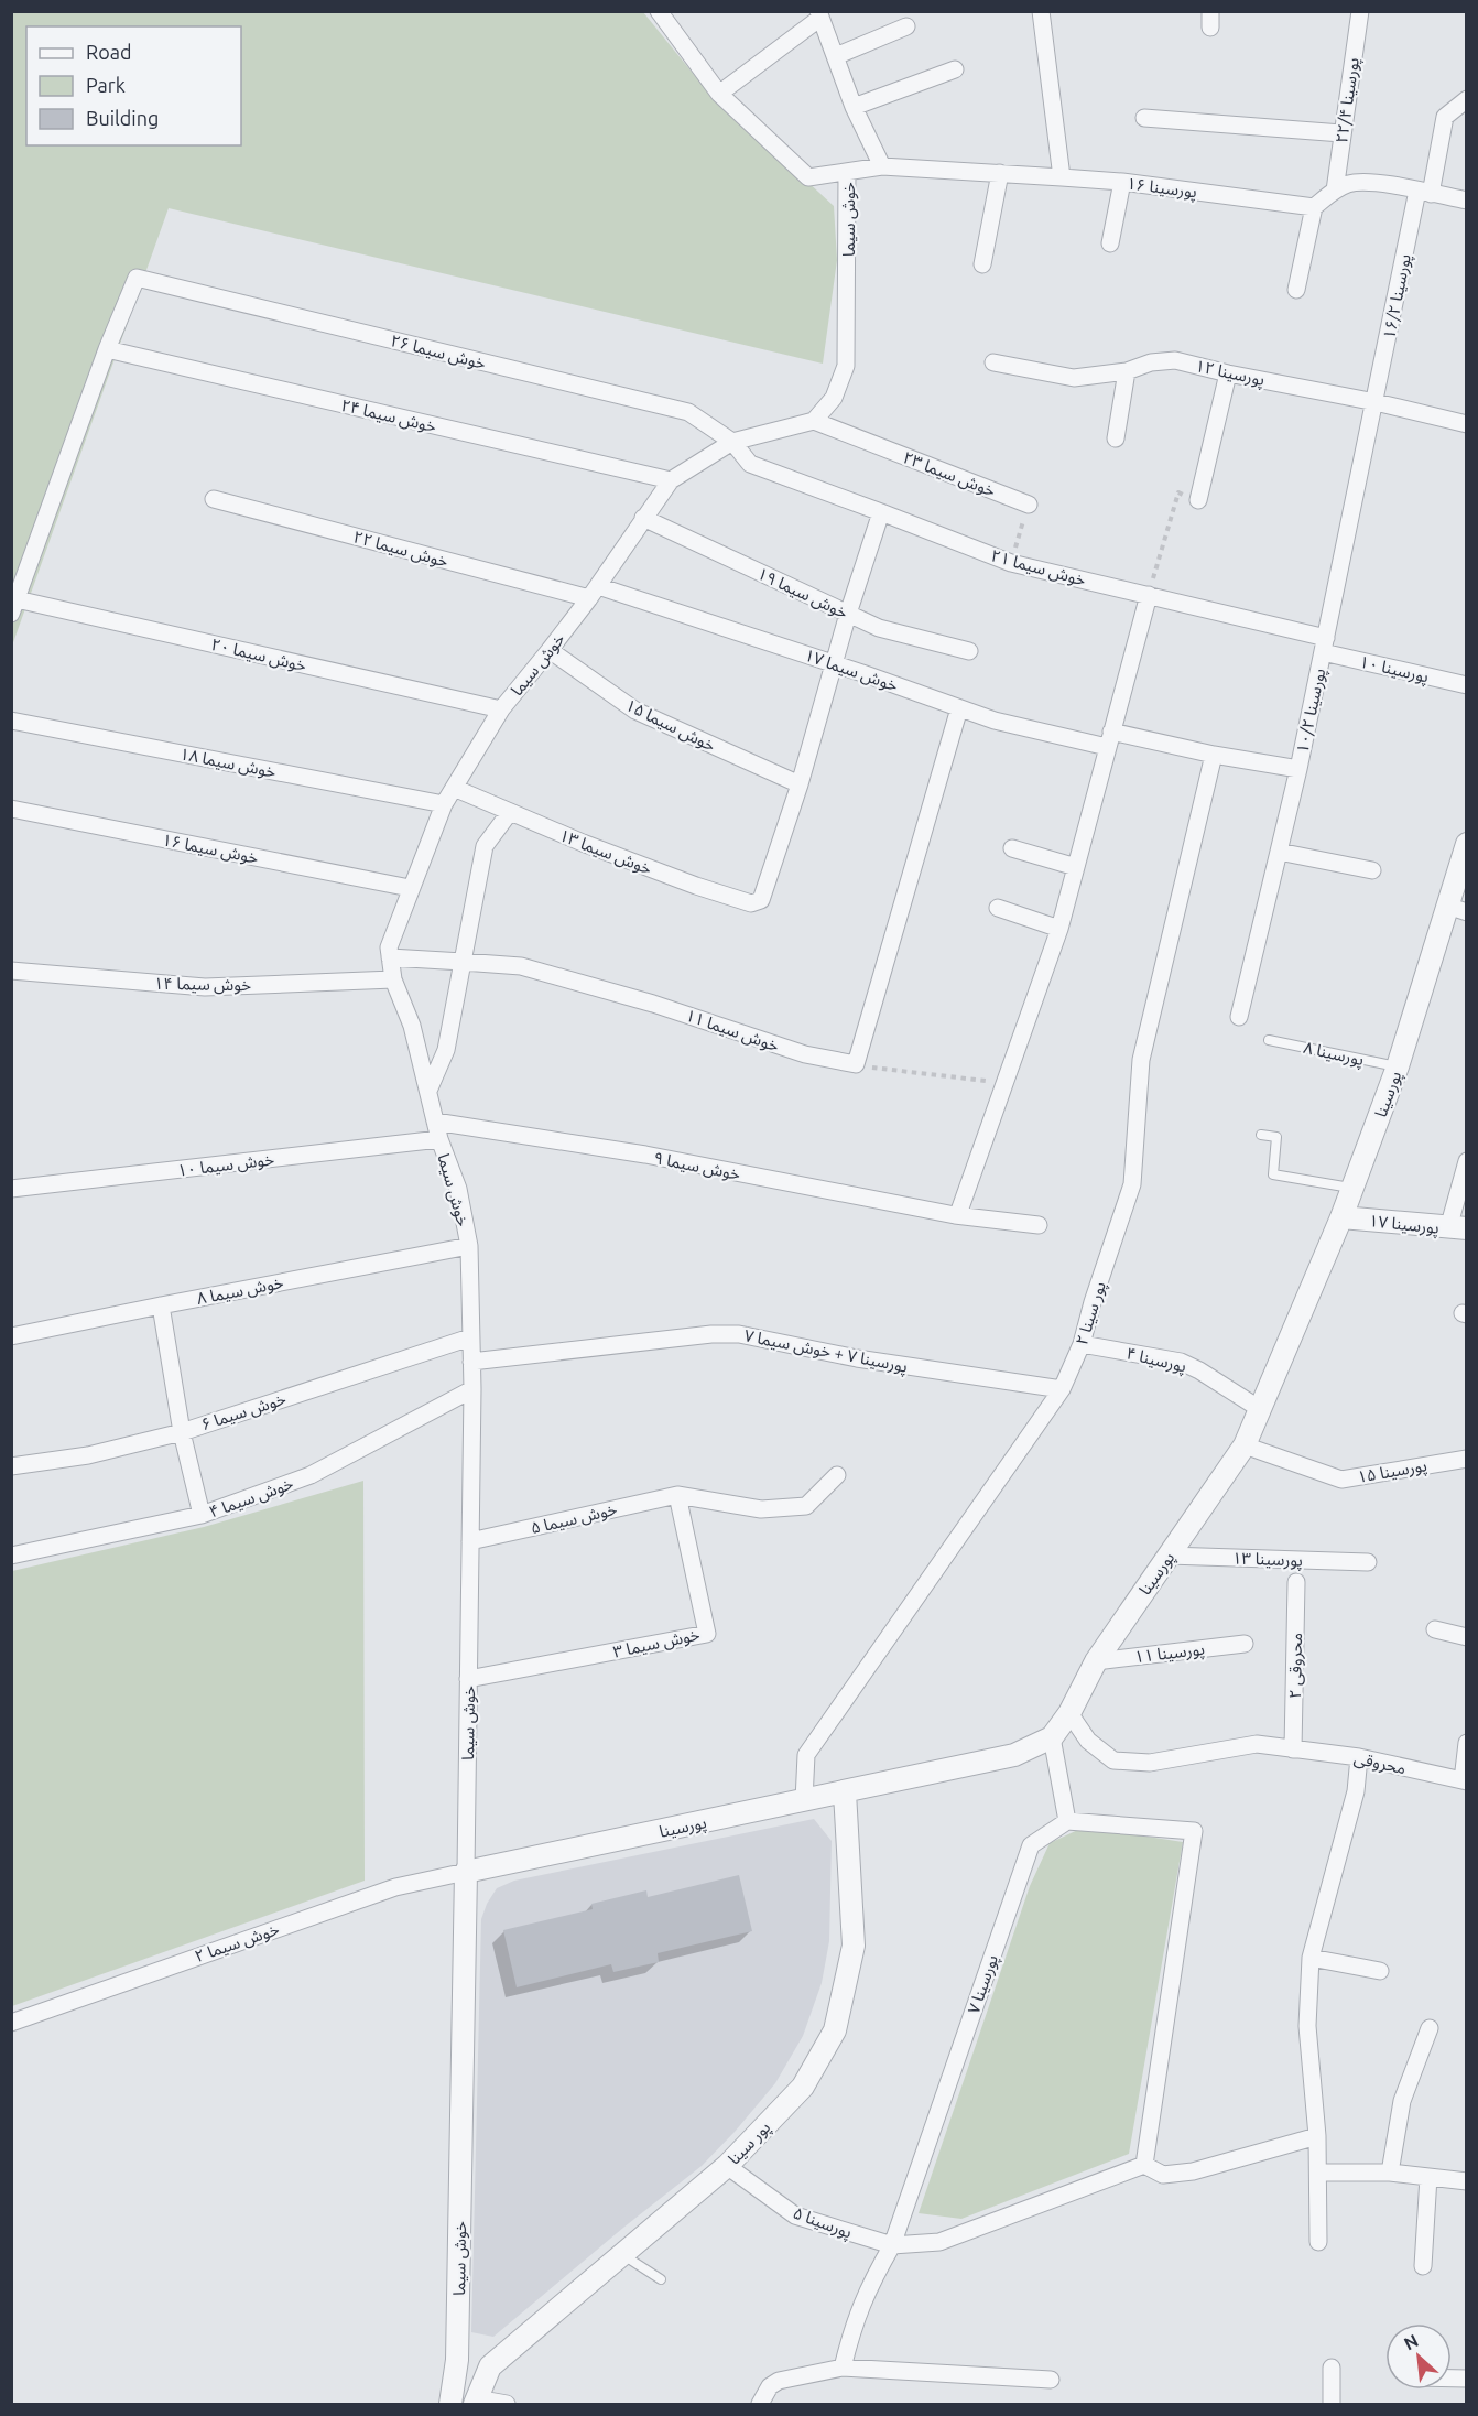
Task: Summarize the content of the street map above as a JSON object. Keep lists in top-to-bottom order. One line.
{"streets":{"street":["پورسینا ۲۲/۴","پورسینا ۱۶","خوش سیما","پورسینا ۱۶/۲","خوش سیما ۲۶","پورسینا ۱۲","خوش سیما ۲۴","خوش سیما ۲۳","خوش سیما ۲۲","خوش سیما ۲۱","خوش سیما ۱۹","خوش سیما ۲۰","پورسینا ۱۰","خوش سیما ۱۷","پورسینا ۱۰/۲","خوش سیما ۱۵","خوش سیما ۱۸","خوش سیما ۱۶","خوش سیما ۱۳","خوش سیما ۱۴","خوش سیما ۱۱","پورسینا","خوش سیما ۱۰","خوش سیما ۹","پورسینا ۱۷","خوش سیما ۸","پور سینا ۲","پورسینا ۷ + خوش سیما ۷","پورسینا ۴","خوش سیما ۶","پورسینا ۱۵","خوش سیما ۴","خوش سیما ۵","پورسینا ۱۳","خوش سیما ۳","پورسینا ۱۱","محروقی ۲","محروقی","خوش سیما ۲","پورسینا ۷","پور سینا","پورسینا ۵"],"lane":["پورسینا ۸"]},"crossings":[["پورسینا ۱۶","خوش سیما"],["خوش سیما","خوش سیما ۲۶"],["خوش سیما","خوش سیما ۲۴"],["خوش سیما","خوش سیما ۲۳"],["خوش سیما","خوش سیما ۲۲"],["خوش سیما","خوش سیما ۲۱"],["خوش سیما","خوش سیما ۱۹"],["خوش سیما","خوش سیما ۲۰"],["خوش سیما","خوش سیما ۱۷"],["خوش سیما","خوش سیما ۱۵"],["خوش سیما","خوش سیما ۱۸"],["خوش سیما","خوش سیما ۱۶"],["خوش سیما","خوش سیما ۱۳"],["خوش سیما","خوش سیما ۱۴"],["خوش سیما","خوش سیما ۱۱"],["خوش سیما","پورسینا"],["خوش سیما","خوش سیما ۱۰"],["خوش سیما","خوش سیما ۹"],["خوش سیما","خوش سیما ۸"],["خوش سیما","پورسینا ۷ + خوش سیما ۷"],["خوش سیما","خوش سیما ۶"],["خوش سیما","خوش سیما ۴"],["خوش سیما","خوش سیما ۵"],["خوش سیما","خوش سیما ۳"],["خوش سیما","خوش سیما ۲"],["پورسینا ۱۶/۲","پورسینا ۱۲"],["پورسینا ۱۶/۲","پورسینا ۱۰/۲"],["خوش سیما ۲۶","خوش سیما ۲۴"],["خوش سیما ۲۶","خوش سیما ۲۱"],["پورسینا ۱۲","پورسینا ۱۰/۲"],["خوش سیما ۲۲","خوش سیما ۱۷"],["خوش سیما ۲۱","پورسینا ۱۰"],["خوش سیما ۲۱","پورسینا ۱۰/۲"],["پورسینا ۱۰","پورسینا ۱۰/۲"],["خوش سیما ۱۷","پورسینا ۱۰/۲"],["خوش سیما ۱۷","پور سینا ۲"],["خوش سیما ۱۵","خوش سیما ۱۳"],["پورسینا ۸","پورسینا"],["پورسینا","پورسینا ۱۷"],["پورسینا","پور سینا ۲"],["پورسینا","پورسینا ۴"],["پورسینا","پورسینا ۱۵"],["پورسینا","پورسینا ۱۳"],["پورسینا","پورسینا ۱۱"],["پورسینا","محروقی"],["پورسینا","خوش سیما ۲"],["پورسینا","پور سینا"],["پور سینا ۲","پورسینا ۷ + خوش سیما ۷"],["پور سینا ۲","پورسینا ۴"],["خوش سیما ۵","خوش سیما ۳"],["محروقی ۲","محروقی"],["پورسینا ۷","پورسینا ۵"],["پور سینا","پورسینا ۵"]],"legend":["Road","Park","Building"],"north":"top left"}
